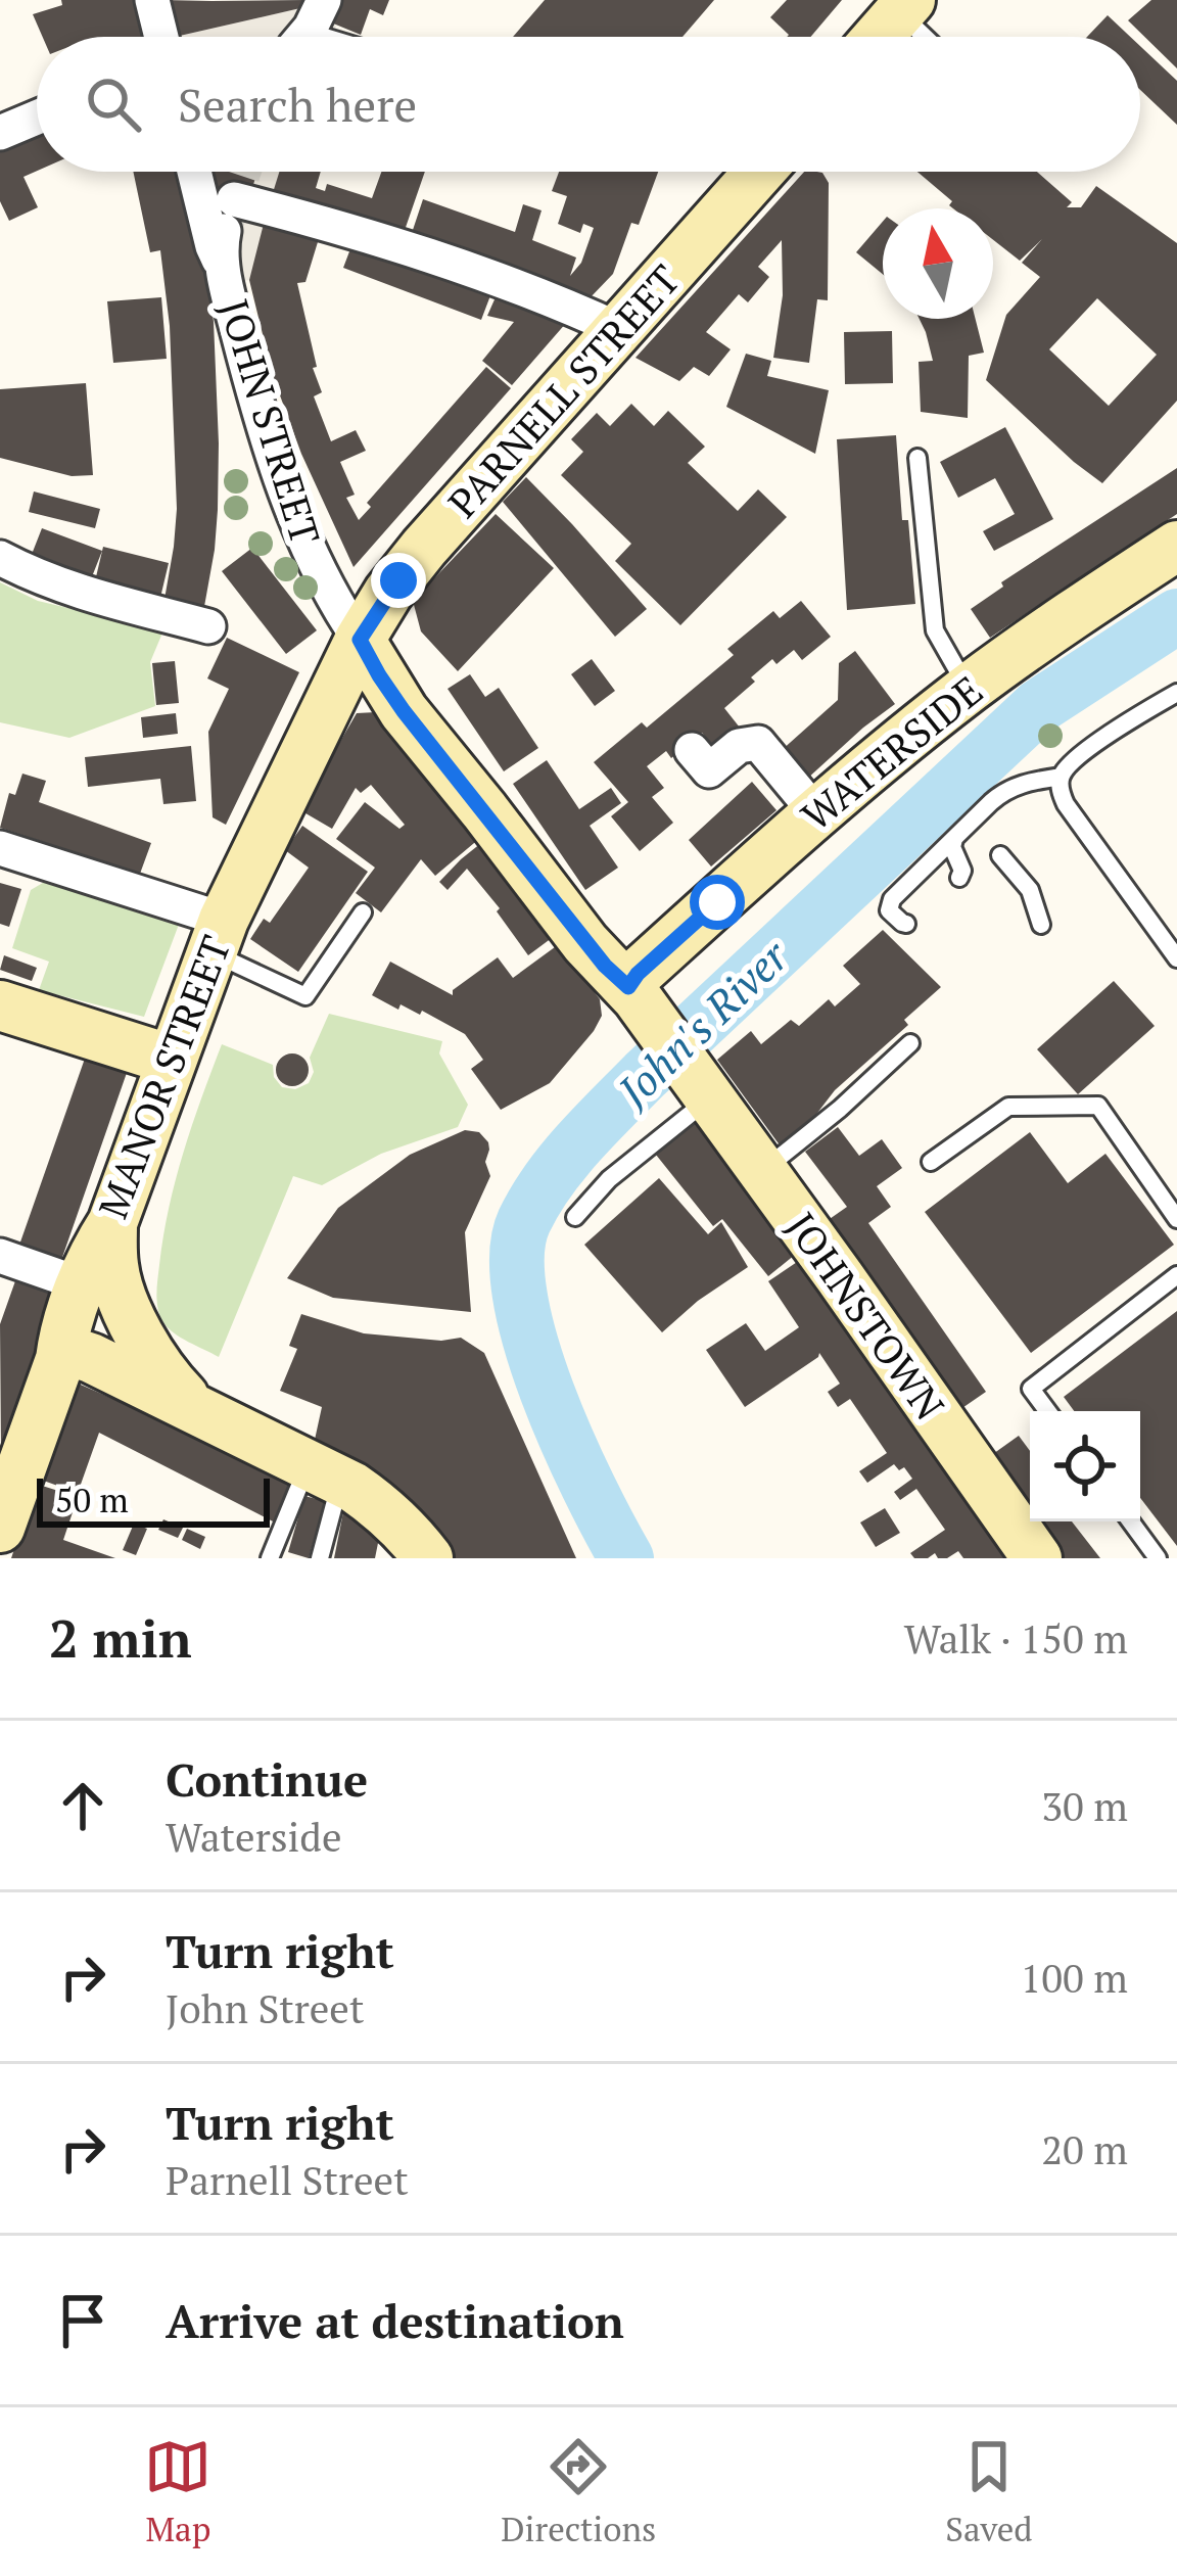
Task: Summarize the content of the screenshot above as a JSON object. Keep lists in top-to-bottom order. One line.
{"streets":{"main road":["PARNELL STREET","JOHN STREET","WATERSIDE","MANOR STREET","JOHNSTOWN"]},"crossings":[["PARNELL STREET","JOHN STREET"],["PARNELL STREET","MANOR STREET"],["JOHN STREET","WATERSIDE"],["JOHN STREET","MANOR STREET"],["JOHN STREET","JOHNSTOWN"],["WATERSIDE","JOHNSTOWN"]],"water":["John's River"],"scale_bar":"50 m","north":"top","page":{"search":"Search here","scale":"50 m","heading":["2 min","Walk · 150 m"],"list":[["Continue","Waterside","30 m"],["Turn right","John Street","100 m"],["Turn right","Parnell Street","20 m"],"Arrive at destination"],"nav":["Map","Directions","Saved"]}}
